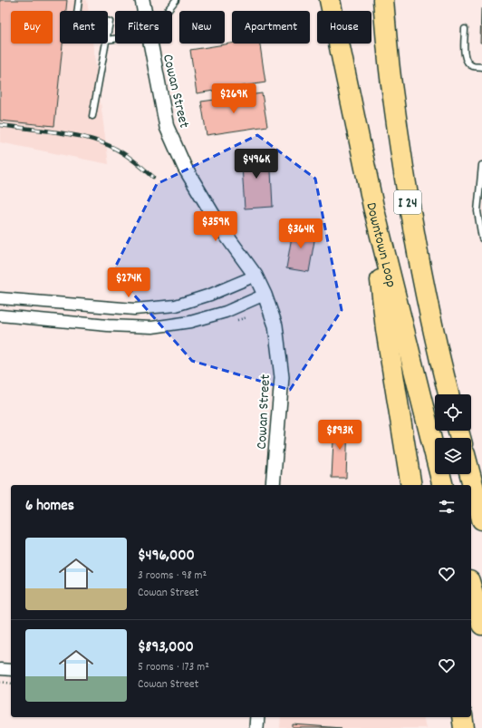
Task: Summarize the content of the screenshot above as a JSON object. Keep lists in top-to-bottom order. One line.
{"streets":{"highway":["I 24","Downtown Loop"],"street":["Cowan Street"]},"page":{"chip":["Buy","Rent","Filters","New","Apartment","House"],"price":["$269K","$496K","$359K","$364K","$274K","$893K"],"heading":"6 homes","list":[{"name":"$496,000","note":"3 rooms · 98 m² · Cowan Street"},{"name":"$893,000","note":"5 rooms · 173 m² · Cowan Street"}]}}
